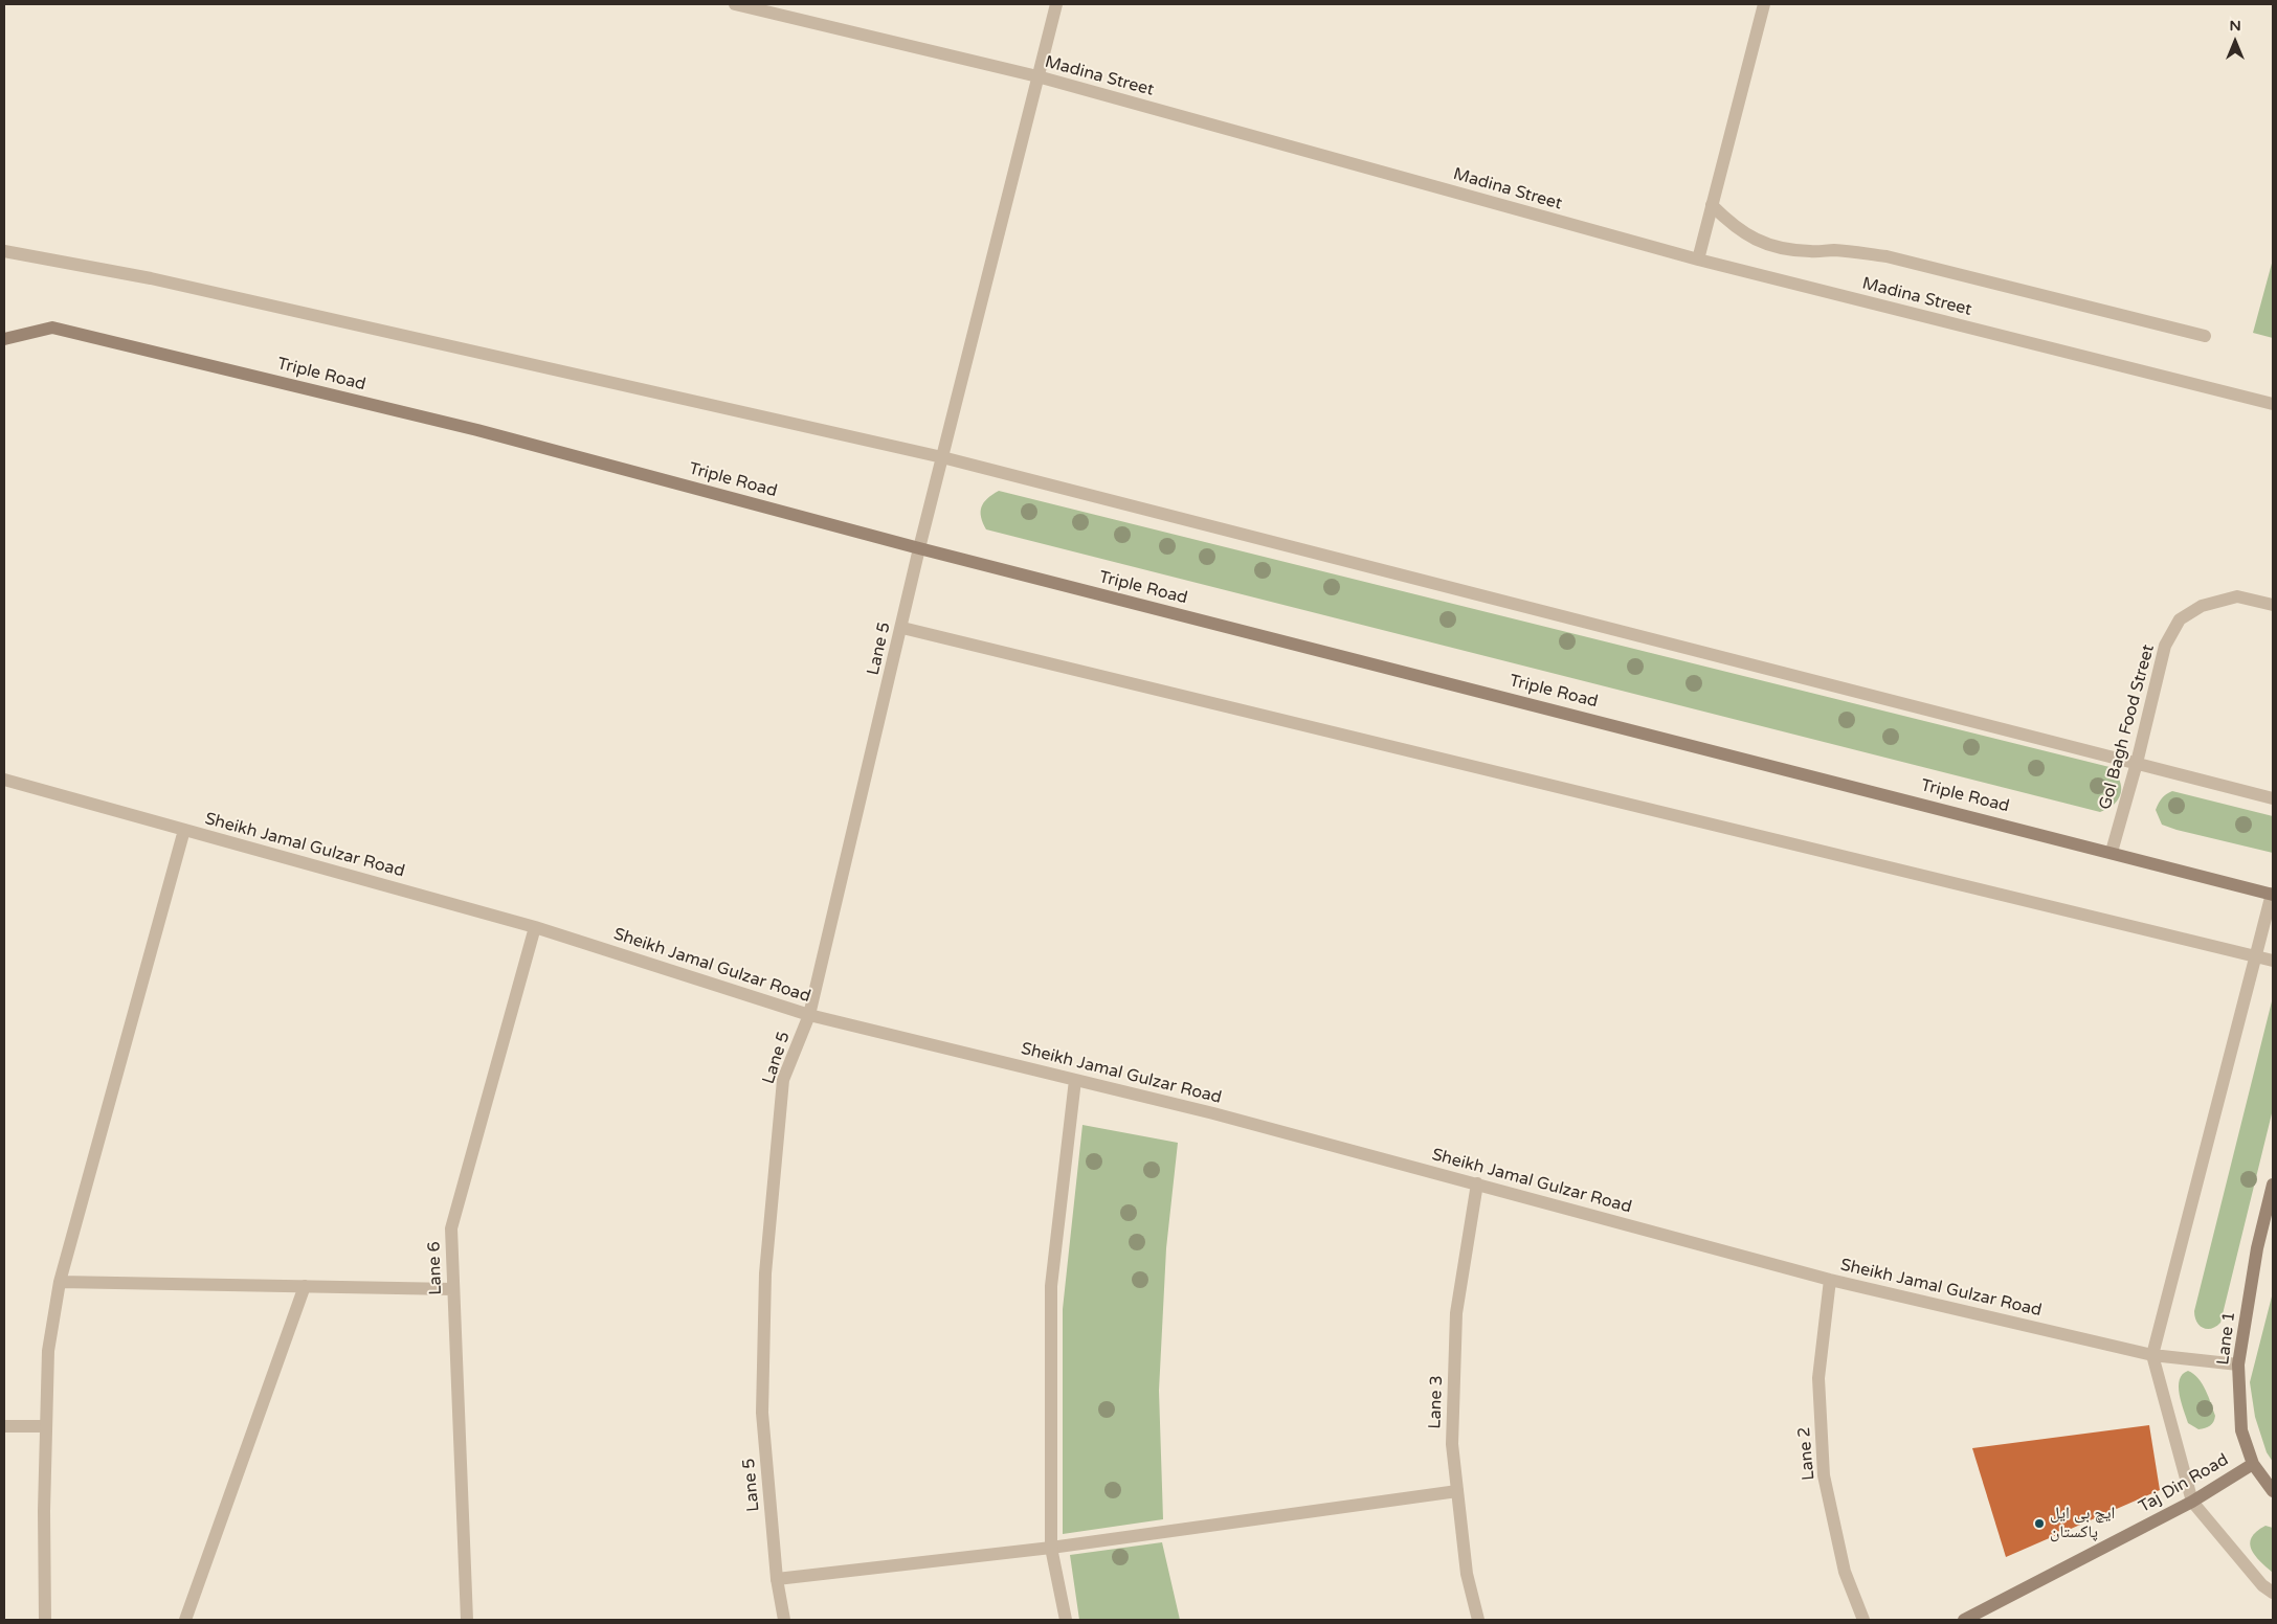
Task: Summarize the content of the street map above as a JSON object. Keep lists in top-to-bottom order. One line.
{"streets":{"main road":["Triple Road","Lane 1","Taj Din Road"],"street":["Madina Street","Lane 5","Gol Bagh Food Street","Sheikh Jamal Gulzar Road","Lane 6","Lane 3","Lane 2"]},"crossings":[["Madina Street","Lane 5"],["Triple Road","Lane 5"],["Triple Road","Gol Bagh Food Street"],["Lane 5","Sheikh Jamal Gulzar Road"],["Sheikh Jamal Gulzar Road","Lane 6"],["Sheikh Jamal Gulzar Road","Lane 1"],["Sheikh Jamal Gulzar Road","Lane 3"],["Sheikh Jamal Gulzar Road","Lane 2"],["Lane 1","Taj Din Road"]],"places":["ایچ بی ایل پاکستان"],"north":"top"}
